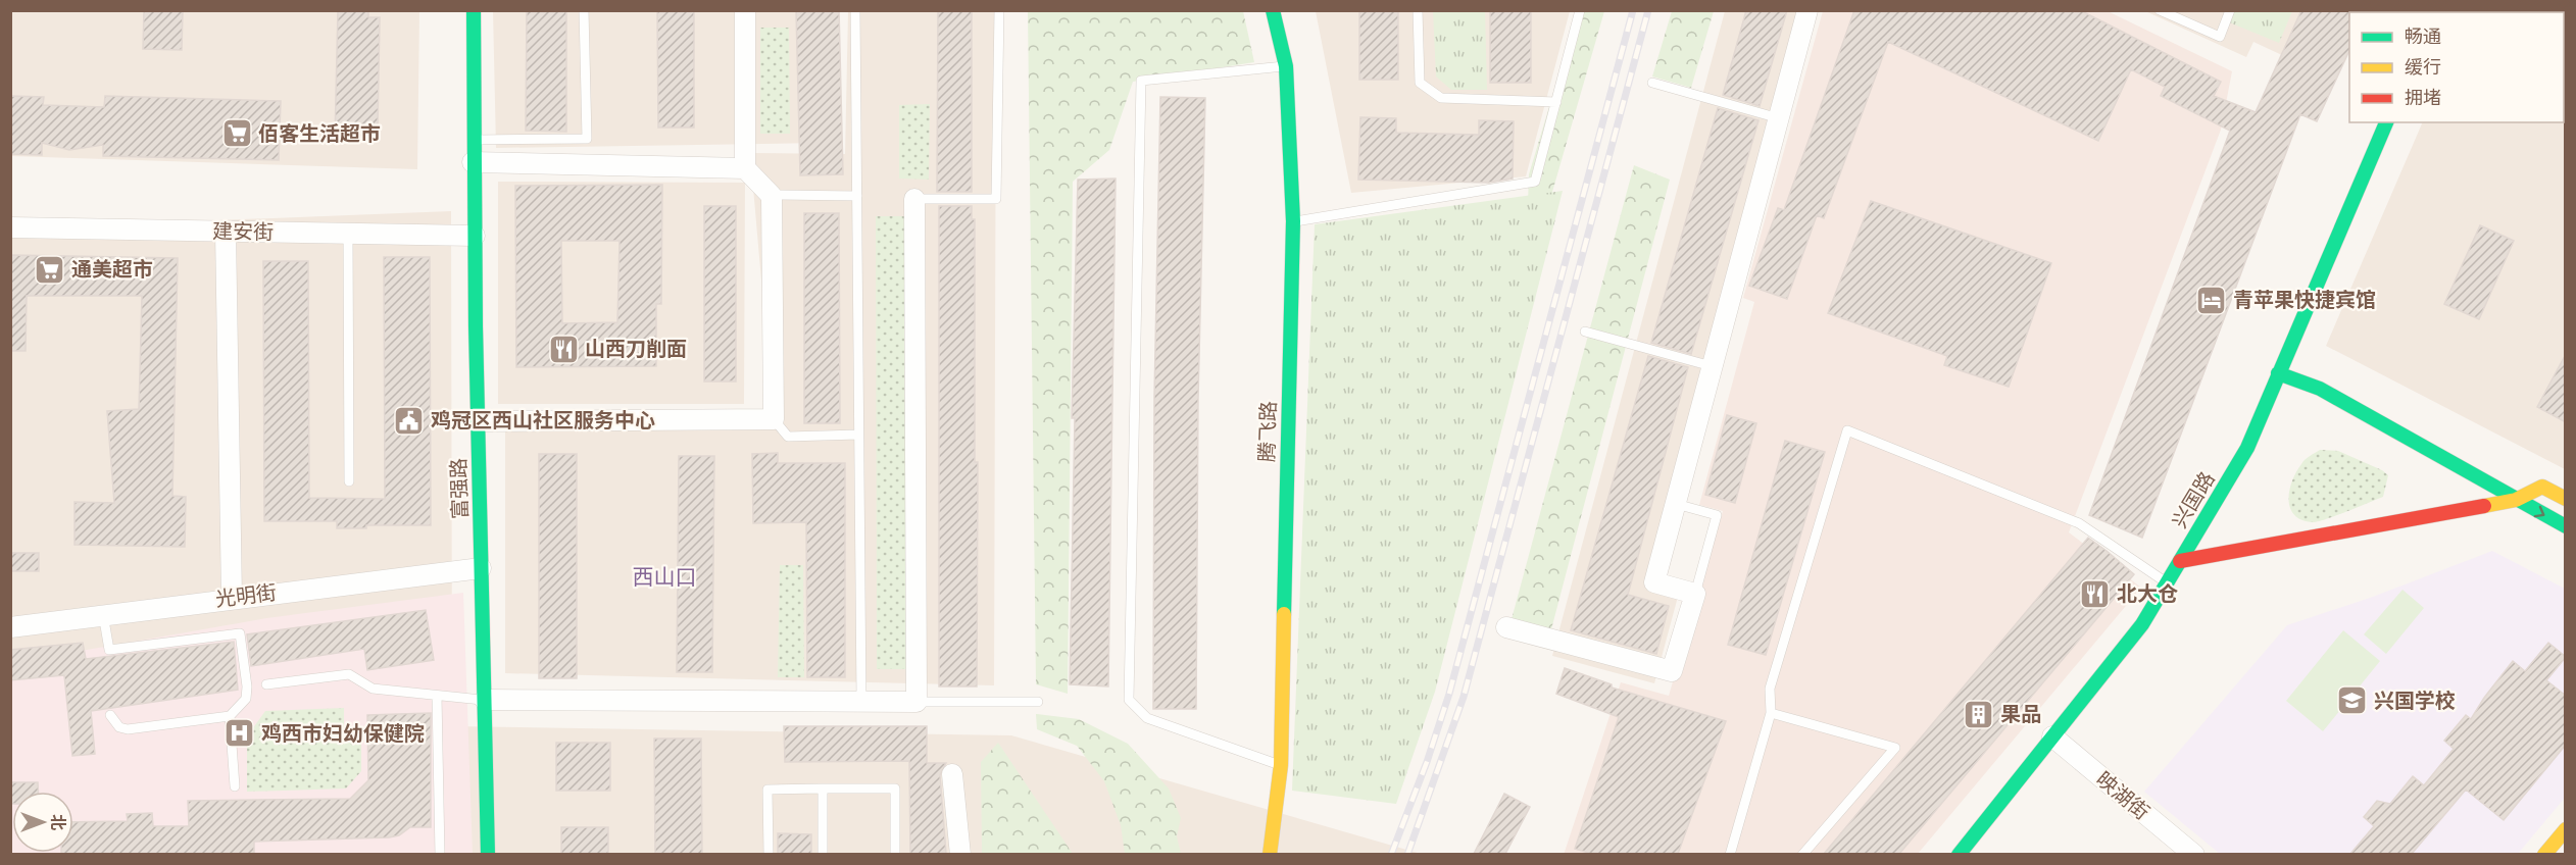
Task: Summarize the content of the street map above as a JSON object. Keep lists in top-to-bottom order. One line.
{"streets":{"street":["建安街","腾飞路","富强路","兴国路","光明街","映湖街"]},"crossings":[["建安街","富强路"],["富强路","光明街"],["兴国路","映湖街"]],"districts":["西山口"],"places":{"supermarket":["佰客生活超市","通美超市"],"hotel":["青苹果快捷宾馆"],"restaurant":["山西刀削面","北大仓"],"public building":["鸡冠区西山社区服务中心"],"school or university":["兴国学校"],"building":["果品"],"hospital":["鸡西市妇幼保健院"]},"legend":["畅通","缓行","拥堵"],"north":"right"}
